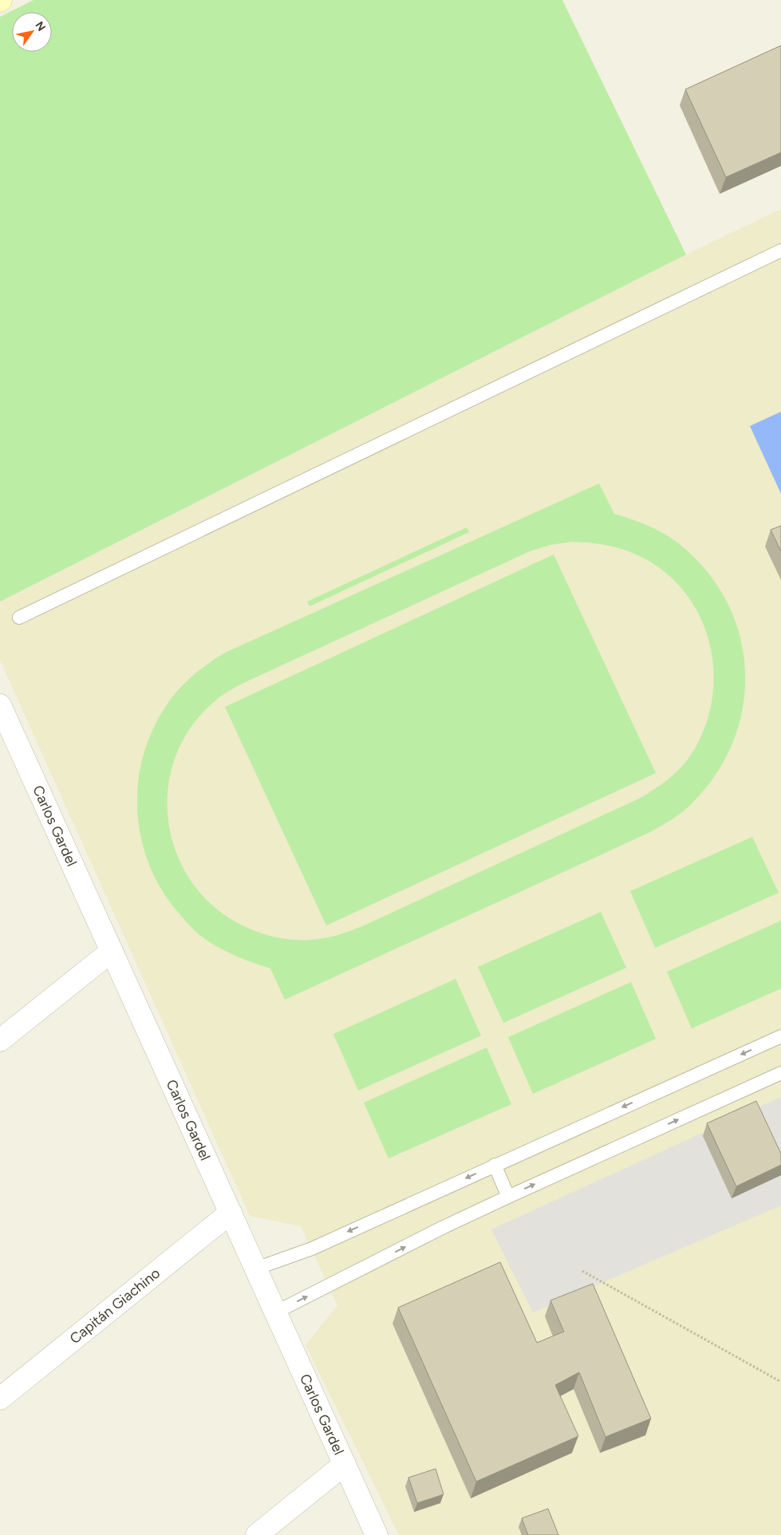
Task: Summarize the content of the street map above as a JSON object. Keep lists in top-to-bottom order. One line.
{"streets":{"street":["Carlos Gardel","Capitán Giachino"]},"crossings":[["Carlos Gardel","Capitán Giachino"]],"north":"top right"}
